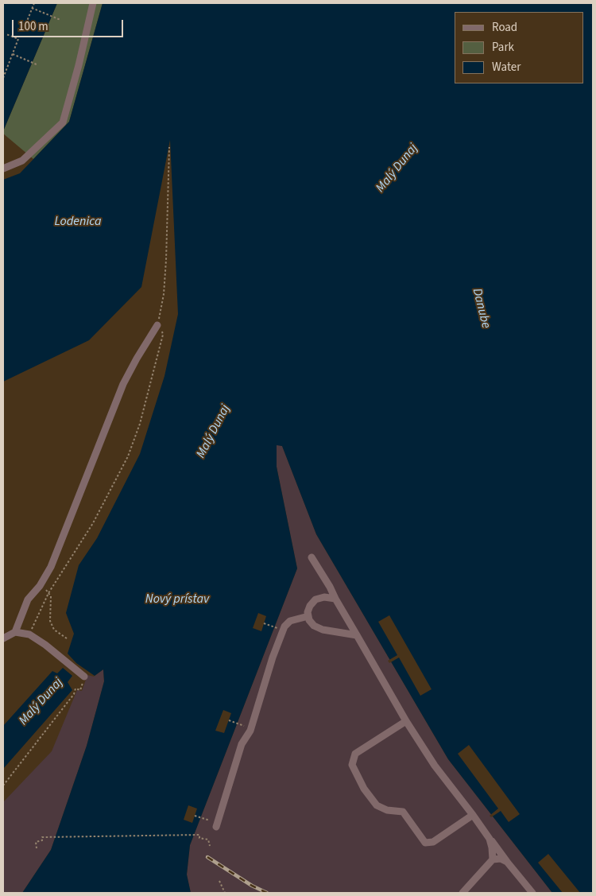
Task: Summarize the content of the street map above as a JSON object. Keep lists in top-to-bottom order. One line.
{"water":["Malý Dunaj","Lodenica","Danube","Nový prístav"],"legend":["Road","Park","Water"],"scale_bar":"100 m"}
